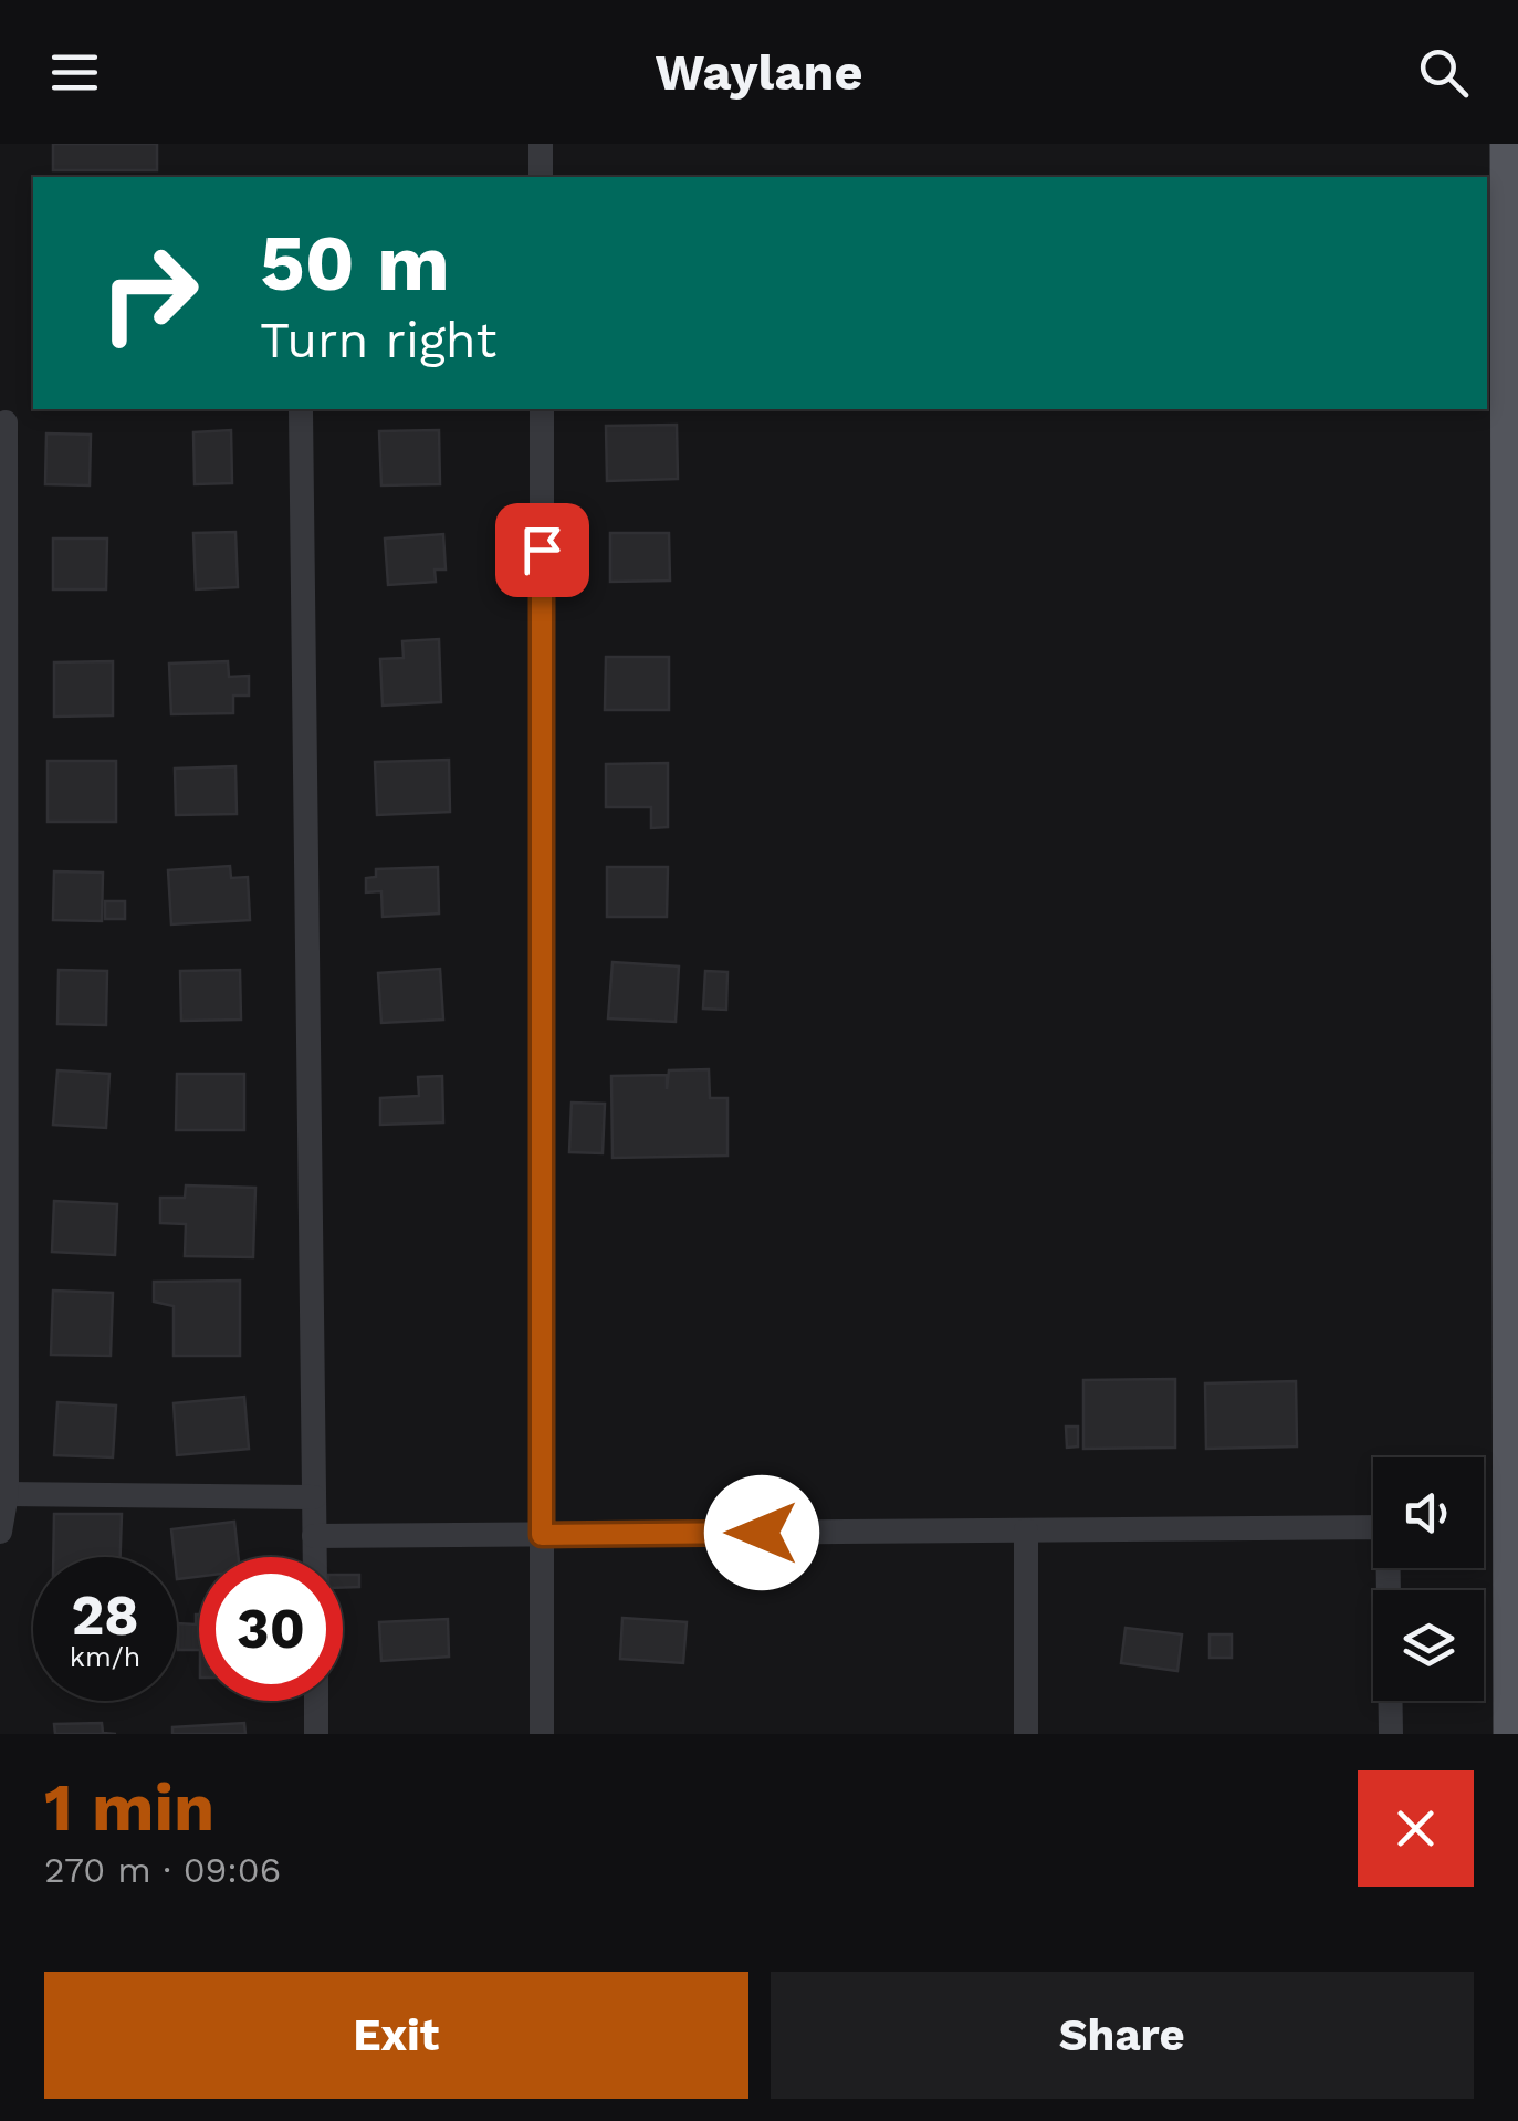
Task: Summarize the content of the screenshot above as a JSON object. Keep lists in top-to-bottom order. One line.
{"page":{"header":"Waylane","turn":["50 m","Turn right"],"speed":"28 km/h","limit":"30","heading":["1 min","270 m · 09:06"],"buttons":["Exit","Share"]}}
